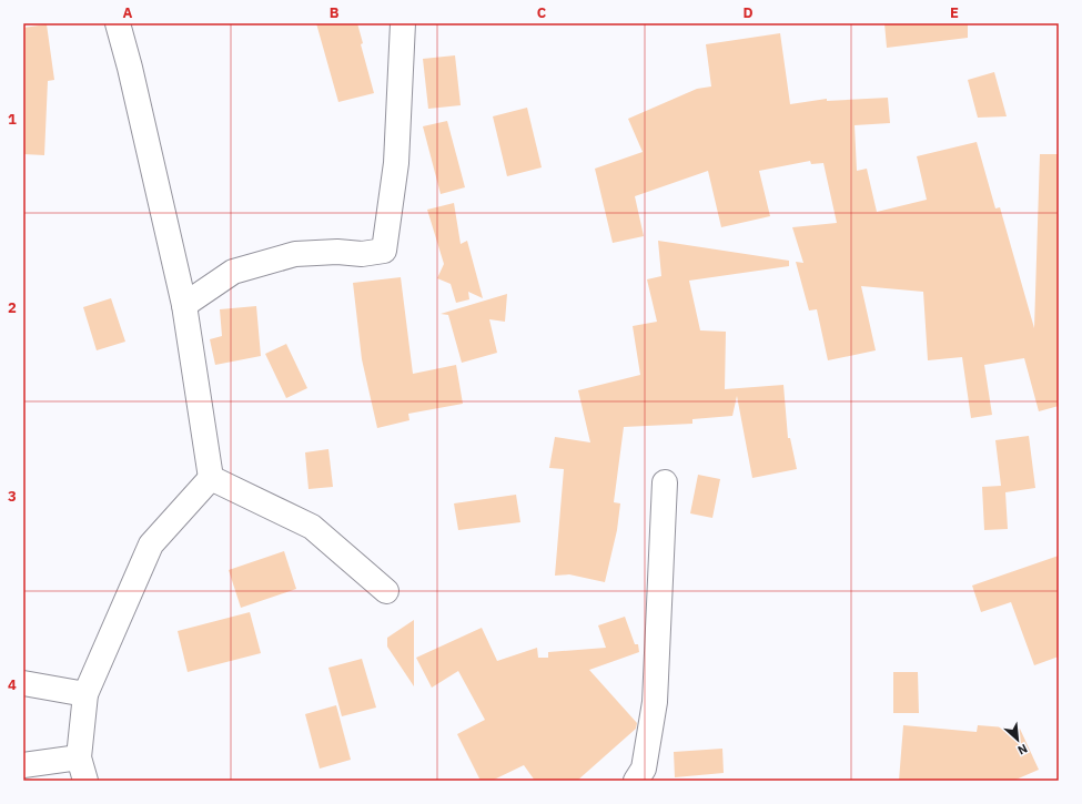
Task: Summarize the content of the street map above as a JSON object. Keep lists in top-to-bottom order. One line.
{"north":"bottom right","grid":{"columns":["A","B","C","D","E"],"rows":["1","2","3","4"]}}
